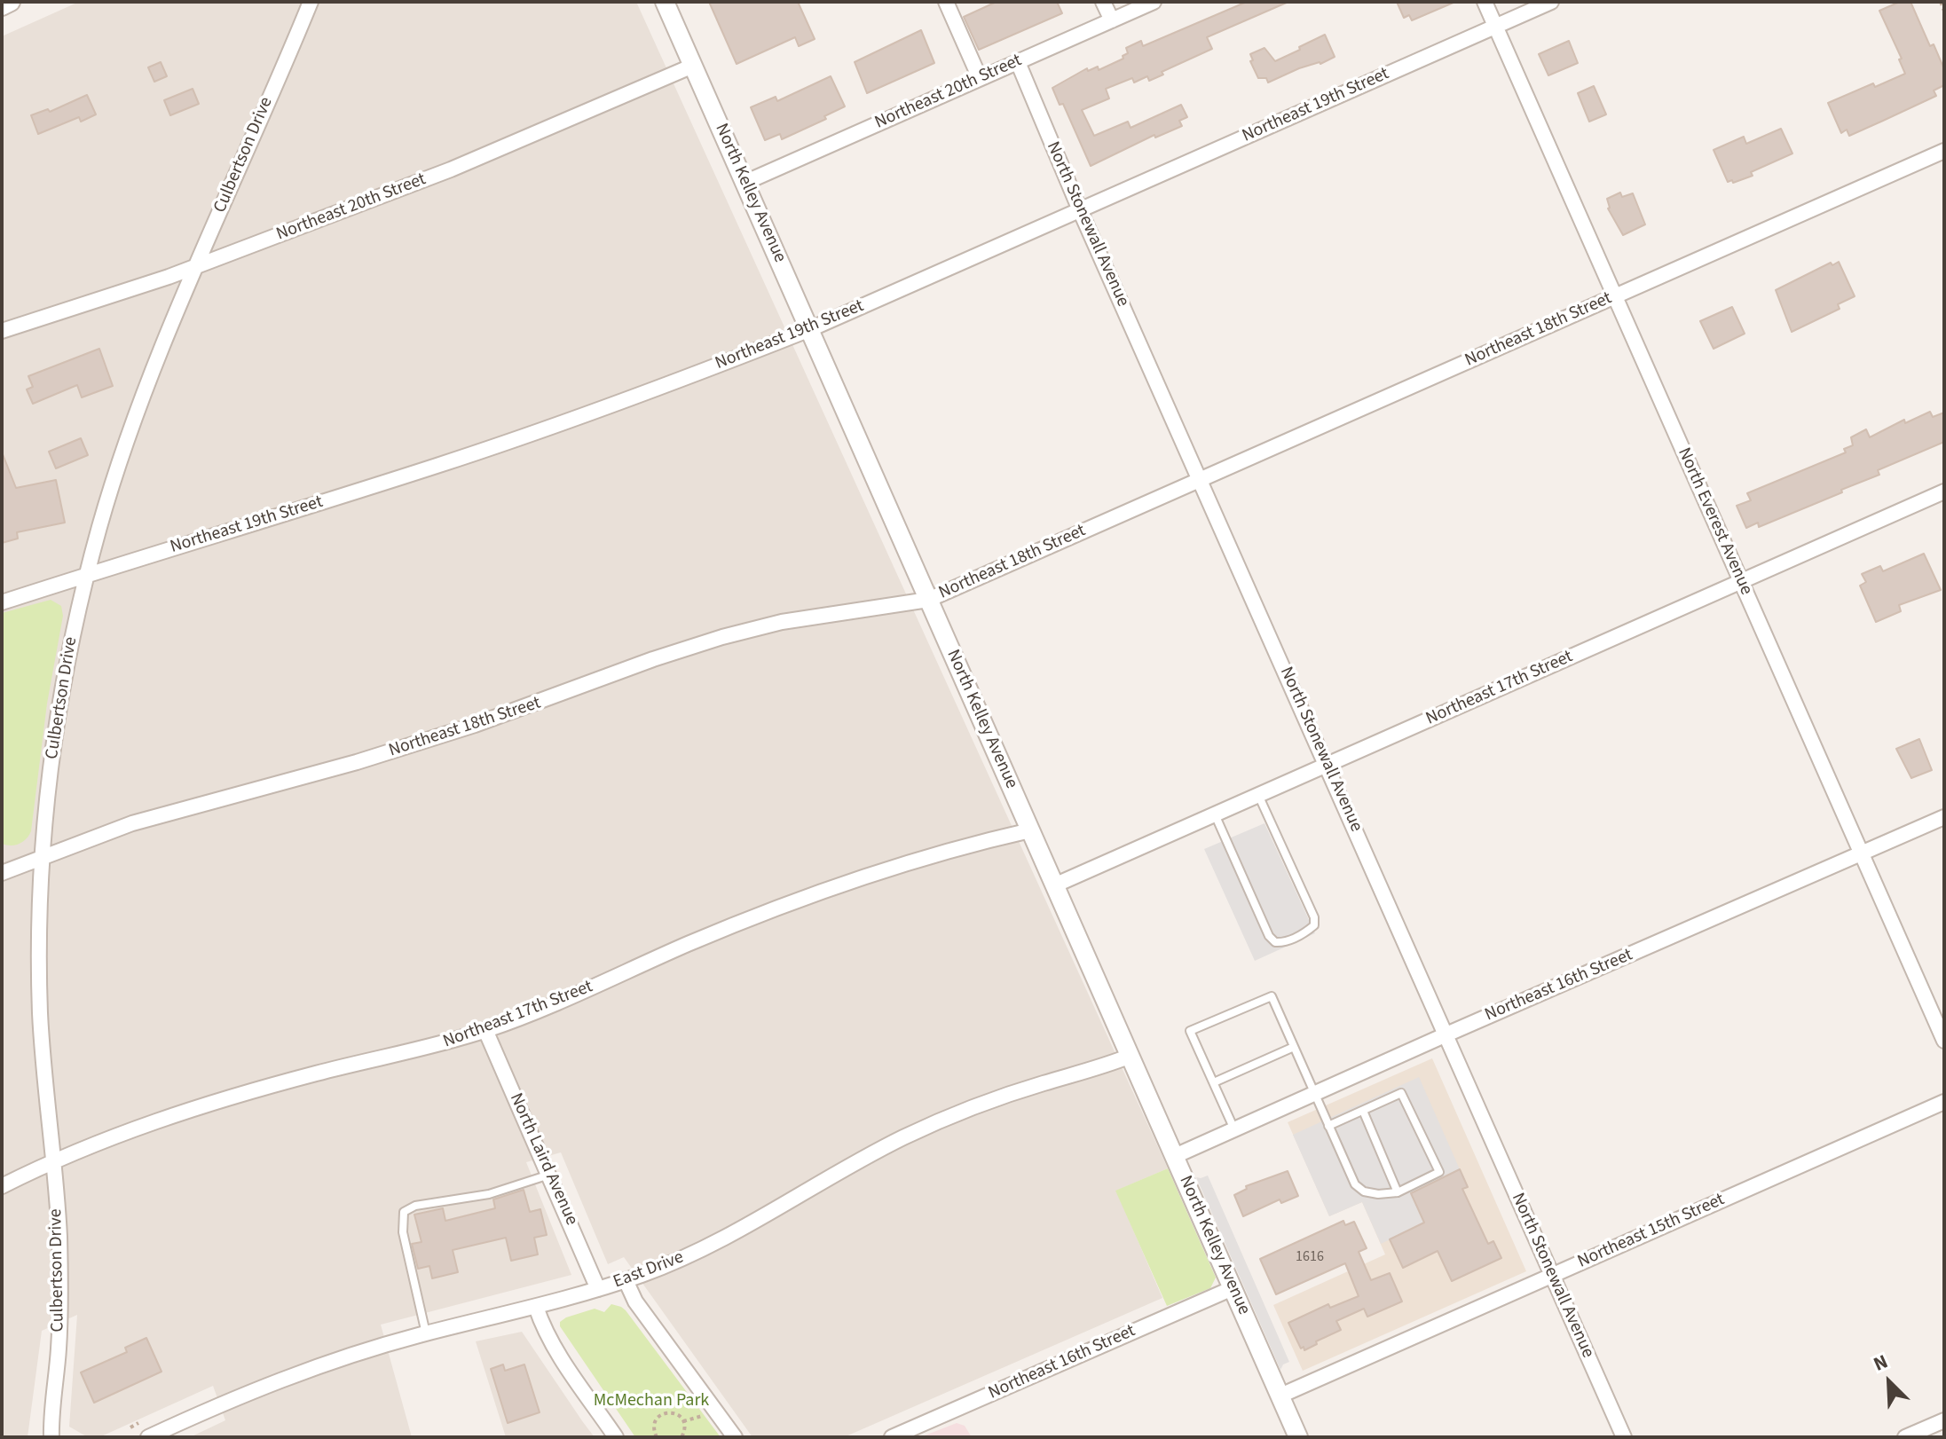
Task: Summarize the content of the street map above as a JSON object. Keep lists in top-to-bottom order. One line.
{"streets":{"street":["Northeast 20th Street","Northeast 19th Street","Culbertson Drive","North Kelley Avenue","North Stonewall Avenue","Northeast 18th Street","North Everest Avenue","Northeast 17th Street","Northeast 16th Street","North Laird Avenue","Northeast 15th Street","East Drive"]},"crossings":[["Northeast 20th Street","Culbertson Drive"],["Northeast 20th Street","North Kelley Avenue"],["Northeast 20th Street","North Stonewall Avenue"],["Northeast 19th Street","Culbertson Drive"],["Northeast 19th Street","North Kelley Avenue"],["Northeast 19th Street","North Stonewall Avenue"],["Northeast 19th Street","North Everest Avenue"],["Culbertson Drive","Northeast 18th Street"],["Culbertson Drive","Northeast 17th Street"],["North Kelley Avenue","Northeast 18th Street"],["North Kelley Avenue","Northeast 17th Street"],["North Kelley Avenue","Northeast 16th Street"],["North Kelley Avenue","Northeast 15th Street"],["North Kelley Avenue","East Drive"],["North Stonewall Avenue","Northeast 18th Street"],["North Stonewall Avenue","Northeast 17th Street"],["North Stonewall Avenue","Northeast 16th Street"],["North Stonewall Avenue","Northeast 15th Street"],["Northeast 18th Street","North Everest Avenue"],["North Everest Avenue","Northeast 17th Street"],["North Everest Avenue","Northeast 16th Street"],["Northeast 17th Street","North Laird Avenue"],["North Laird Avenue","East Drive"]],"parks":["McMechan Park"],"house_numbers":["1616"],"north":"top left"}
